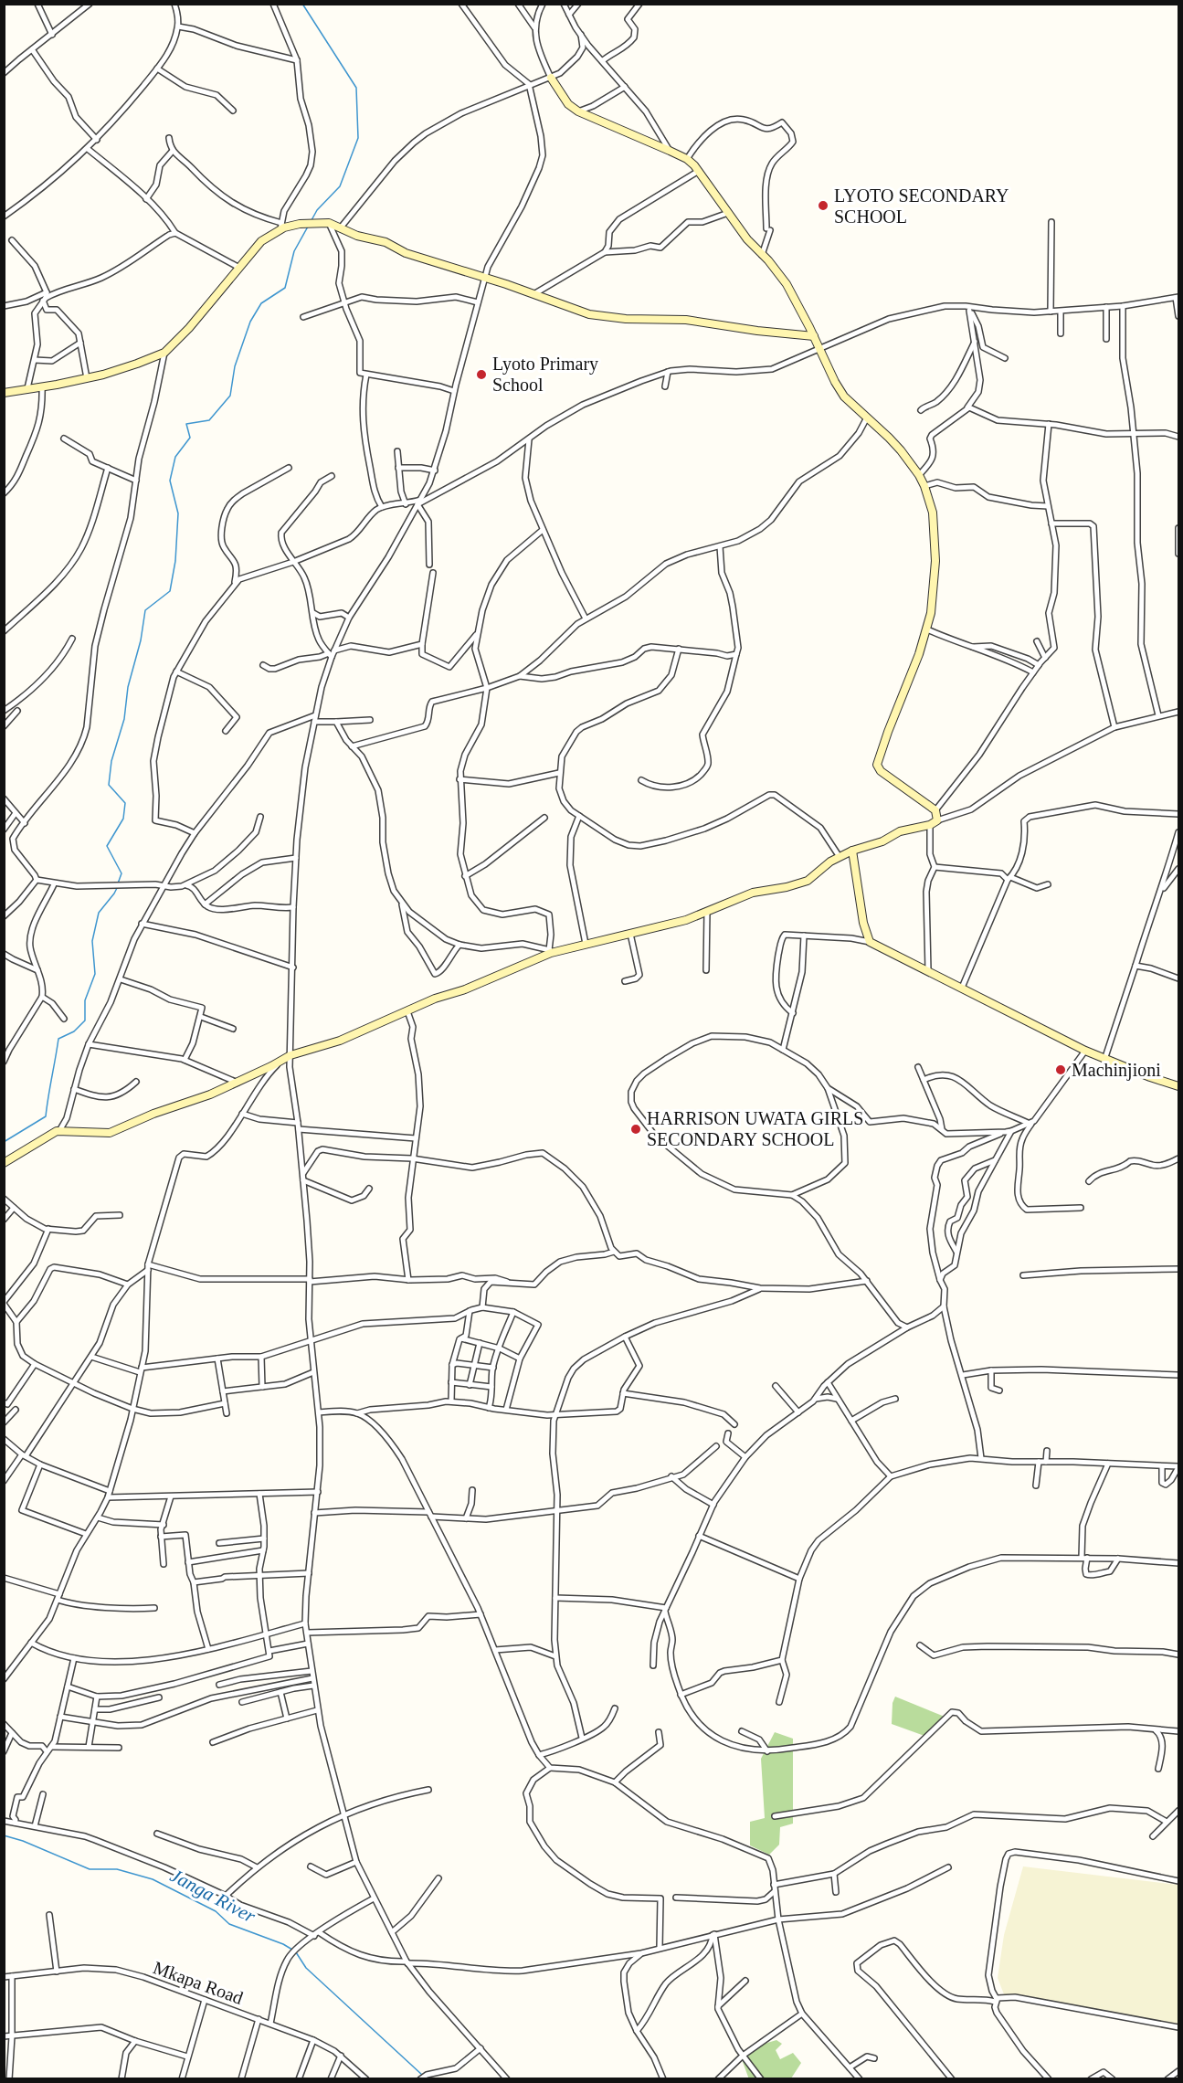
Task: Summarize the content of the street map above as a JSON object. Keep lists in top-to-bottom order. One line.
{"streets":{"street":["Mkapa Road"]},"water":["Janga River"],"places":["LYOTO SECONDARY SCHOOL","Lyoto Primary School","Machinjioni","HARRISON UWATA GIRLS SECONDARY SCHOOL"]}
